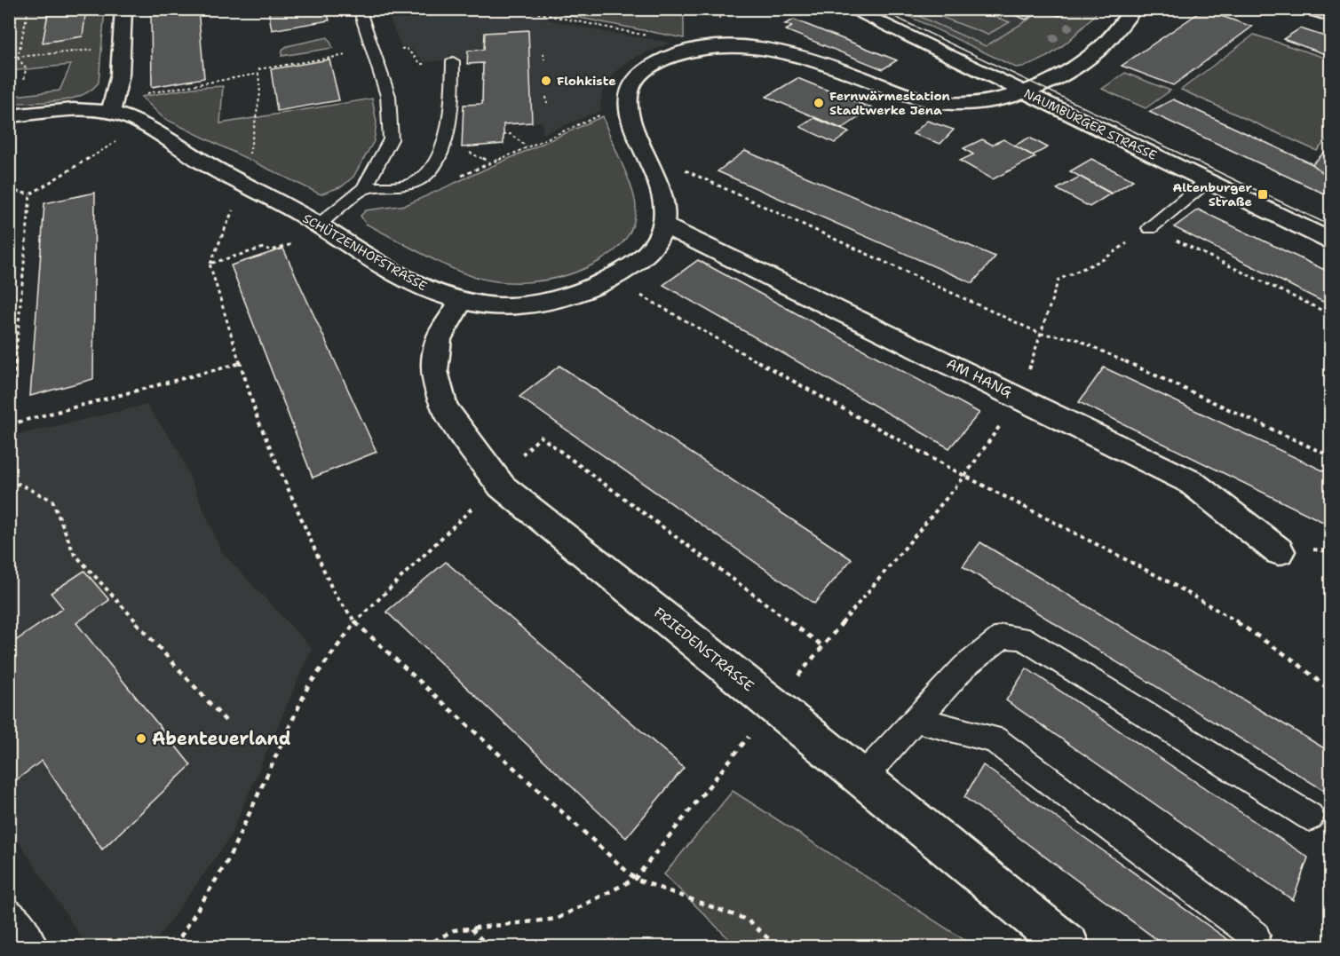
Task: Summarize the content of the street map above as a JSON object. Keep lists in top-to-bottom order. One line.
{"streets":{"street":["NAUMBURGER STRASSE","SCHÜTZENHOFSTRASSE","AM HANG","FRIEDENSTRASSE"]},"crossings":[["SCHÜTZENHOFSTRASSE","AM HANG"],["SCHÜTZENHOFSTRASSE","FRIEDENSTRASSE"]],"places":{"other":["Flohkiste","Fernwärmestation Stadtwerke Jena","Abenteuerland"],"transit":["Altenburger Straße"]}}
